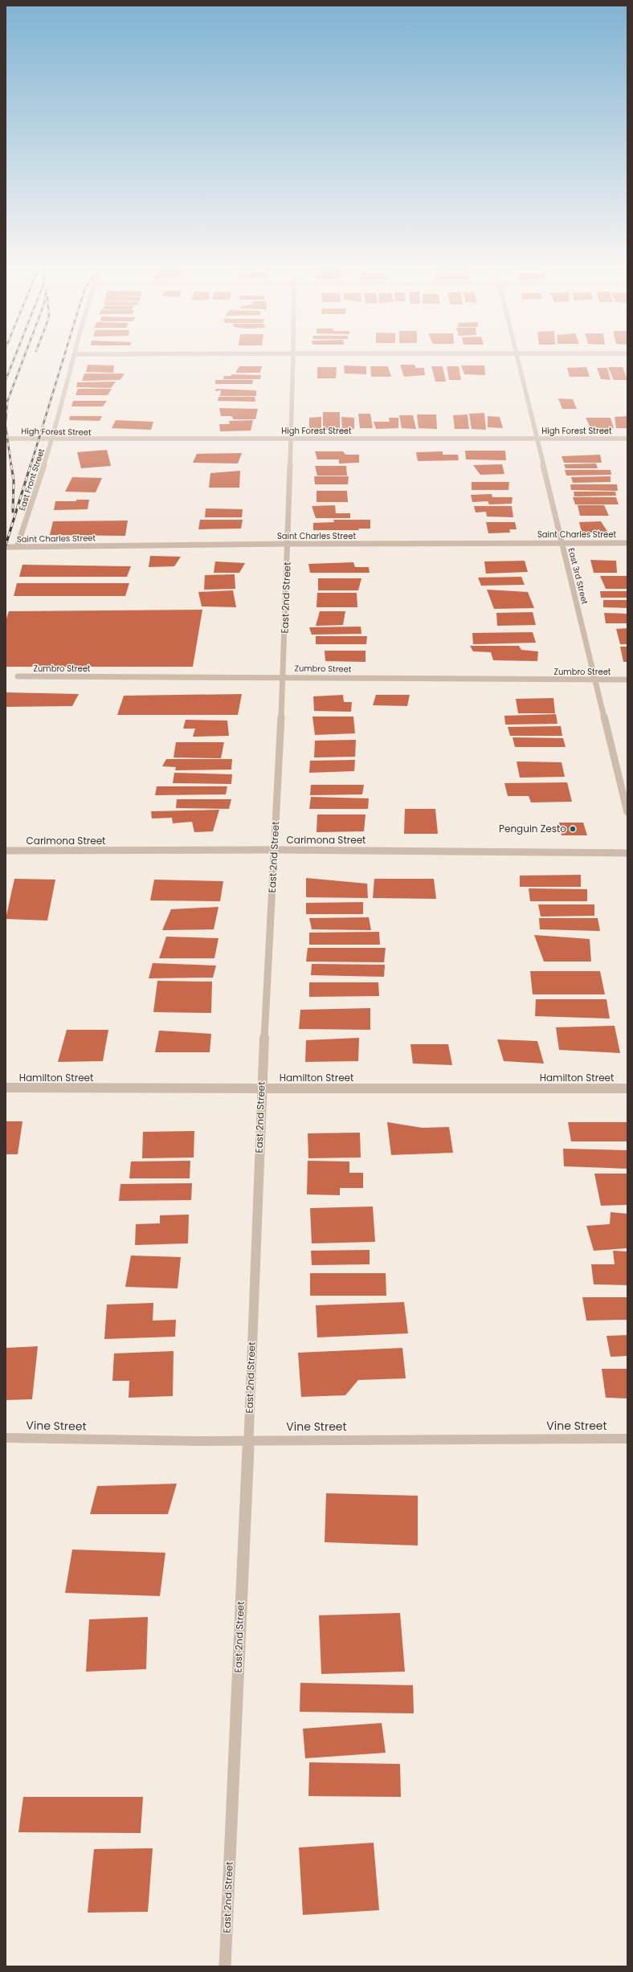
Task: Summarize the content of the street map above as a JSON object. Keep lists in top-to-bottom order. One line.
{"streets":{"street":["High Forest Street","East Front Street","Saint Charles Street","East 3rd Street","East 2nd Street","Zumbro Street","Carimona Street","Hamilton Street","Vine Street"]},"crossings":[["High Forest Street","East Front Street"],["High Forest Street","East 3rd Street"],["High Forest Street","East 2nd Street"],["East Front Street","Saint Charles Street"],["Saint Charles Street","East 3rd Street"],["Saint Charles Street","East 2nd Street"],["East 3rd Street","Zumbro Street"],["East 2nd Street","Zumbro Street"],["East 2nd Street","Carimona Street"],["East 2nd Street","Hamilton Street"],["East 2nd Street","Vine Street"]],"places":["Penguin Zesto"]}
